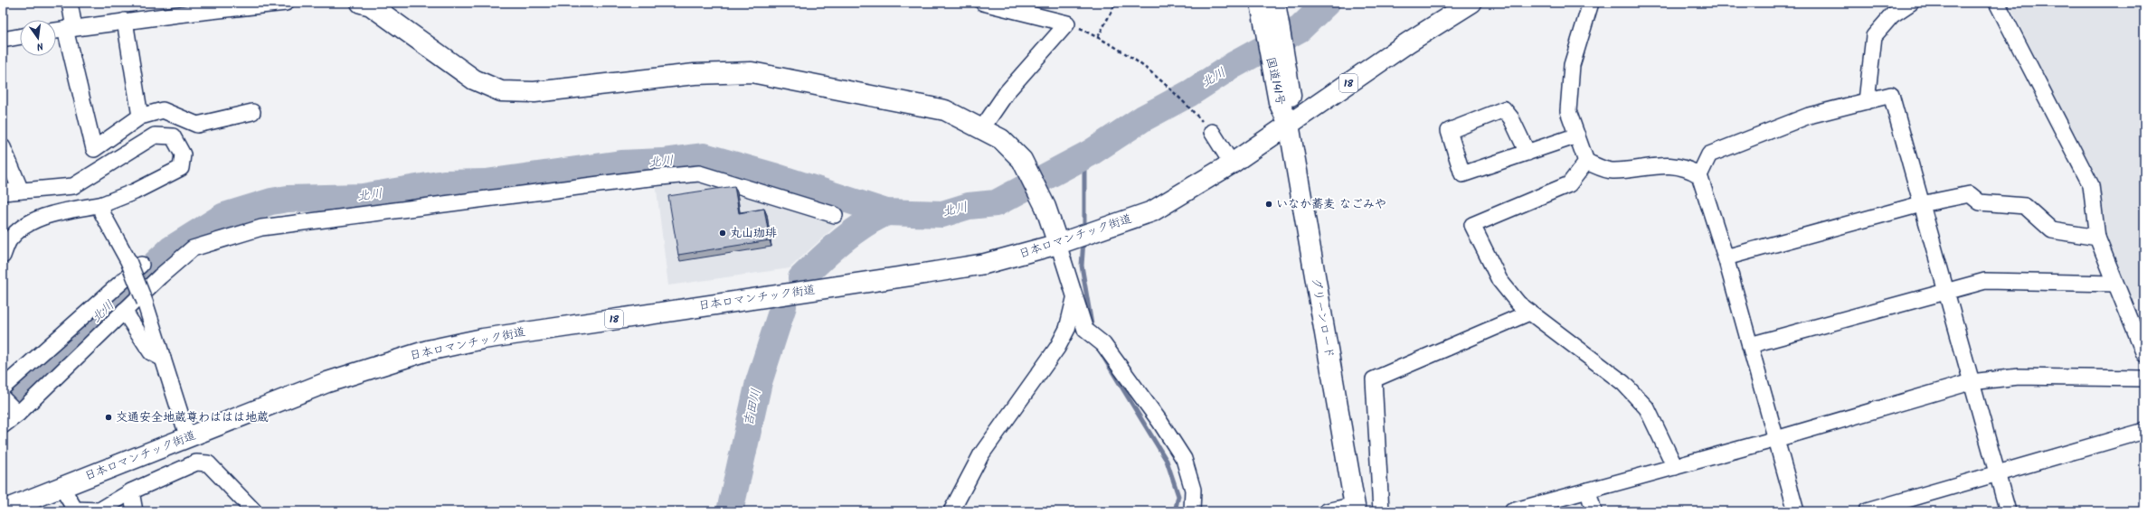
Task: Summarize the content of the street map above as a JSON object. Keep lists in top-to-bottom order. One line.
{"streets":{"main road":["国道141号","18","日本ロマンチック街道","グリーンロード"]},"crossings":[["国道141号","日本ロマンチック街道"],["国道141号","グリーンロード"],["日本ロマンチック街道","グリーンロード"]],"water":["北川","吉田川"],"places":["いなか蕎麦 なごみや","丸山珈琲","交通安全地蔵尊わははは地蔵"],"north":"bottom"}
